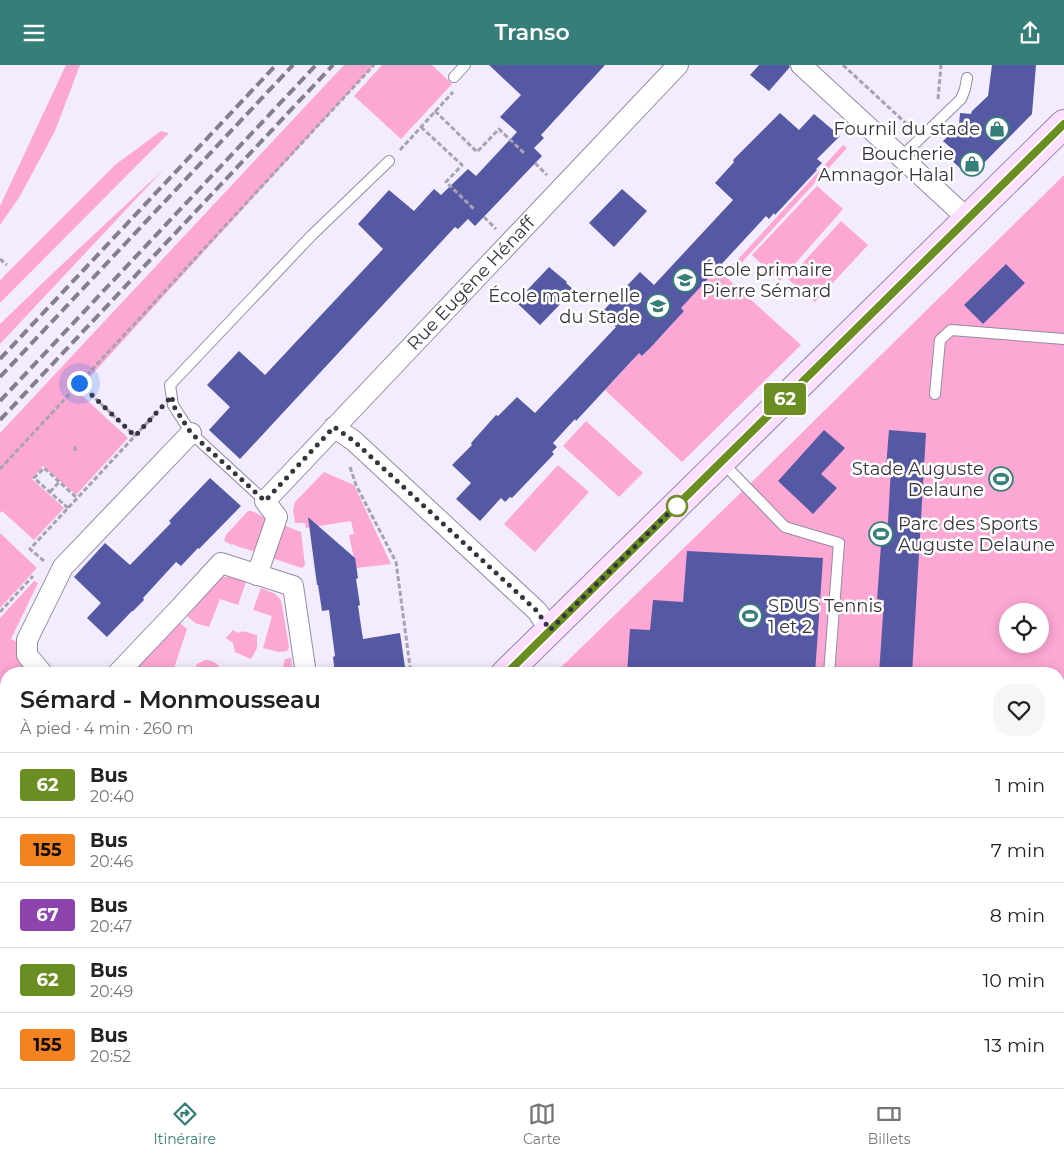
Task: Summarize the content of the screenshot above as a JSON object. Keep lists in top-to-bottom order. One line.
{"streets":{"street":["Rue Eugène Hénaff"]},"places":{"shop":["Fournil du stade","Boucherie Amnagor Halal"],"school or university":["École primaire Pierre Sémard","École maternelle du Stade"],"sports":["Stade Auguste Delaune","Parc des Sports Auguste Delaune","SDUS Tennis 1 et 2"]},"lines":["bus line 62"],"page":{"header":"Transo","on_map":"62","heading":["Sémard - Monmousseau","À pied · 4 min · 260 m"],"list":[{"mark":"62","name":"Bus","note":"20:40","value":"1 min"},{"mark":"155","name":"Bus","note":"20:46","value":"7 min"},{"mark":"67","name":"Bus","note":"20:47","value":"8 min"},{"mark":"62","name":"Bus","note":"20:49","value":"10 min"},{"mark":"155","name":"Bus","note":"20:52","value":"13 min"}],"tabs":["Itinéraire","Carte","Billets"]}}
